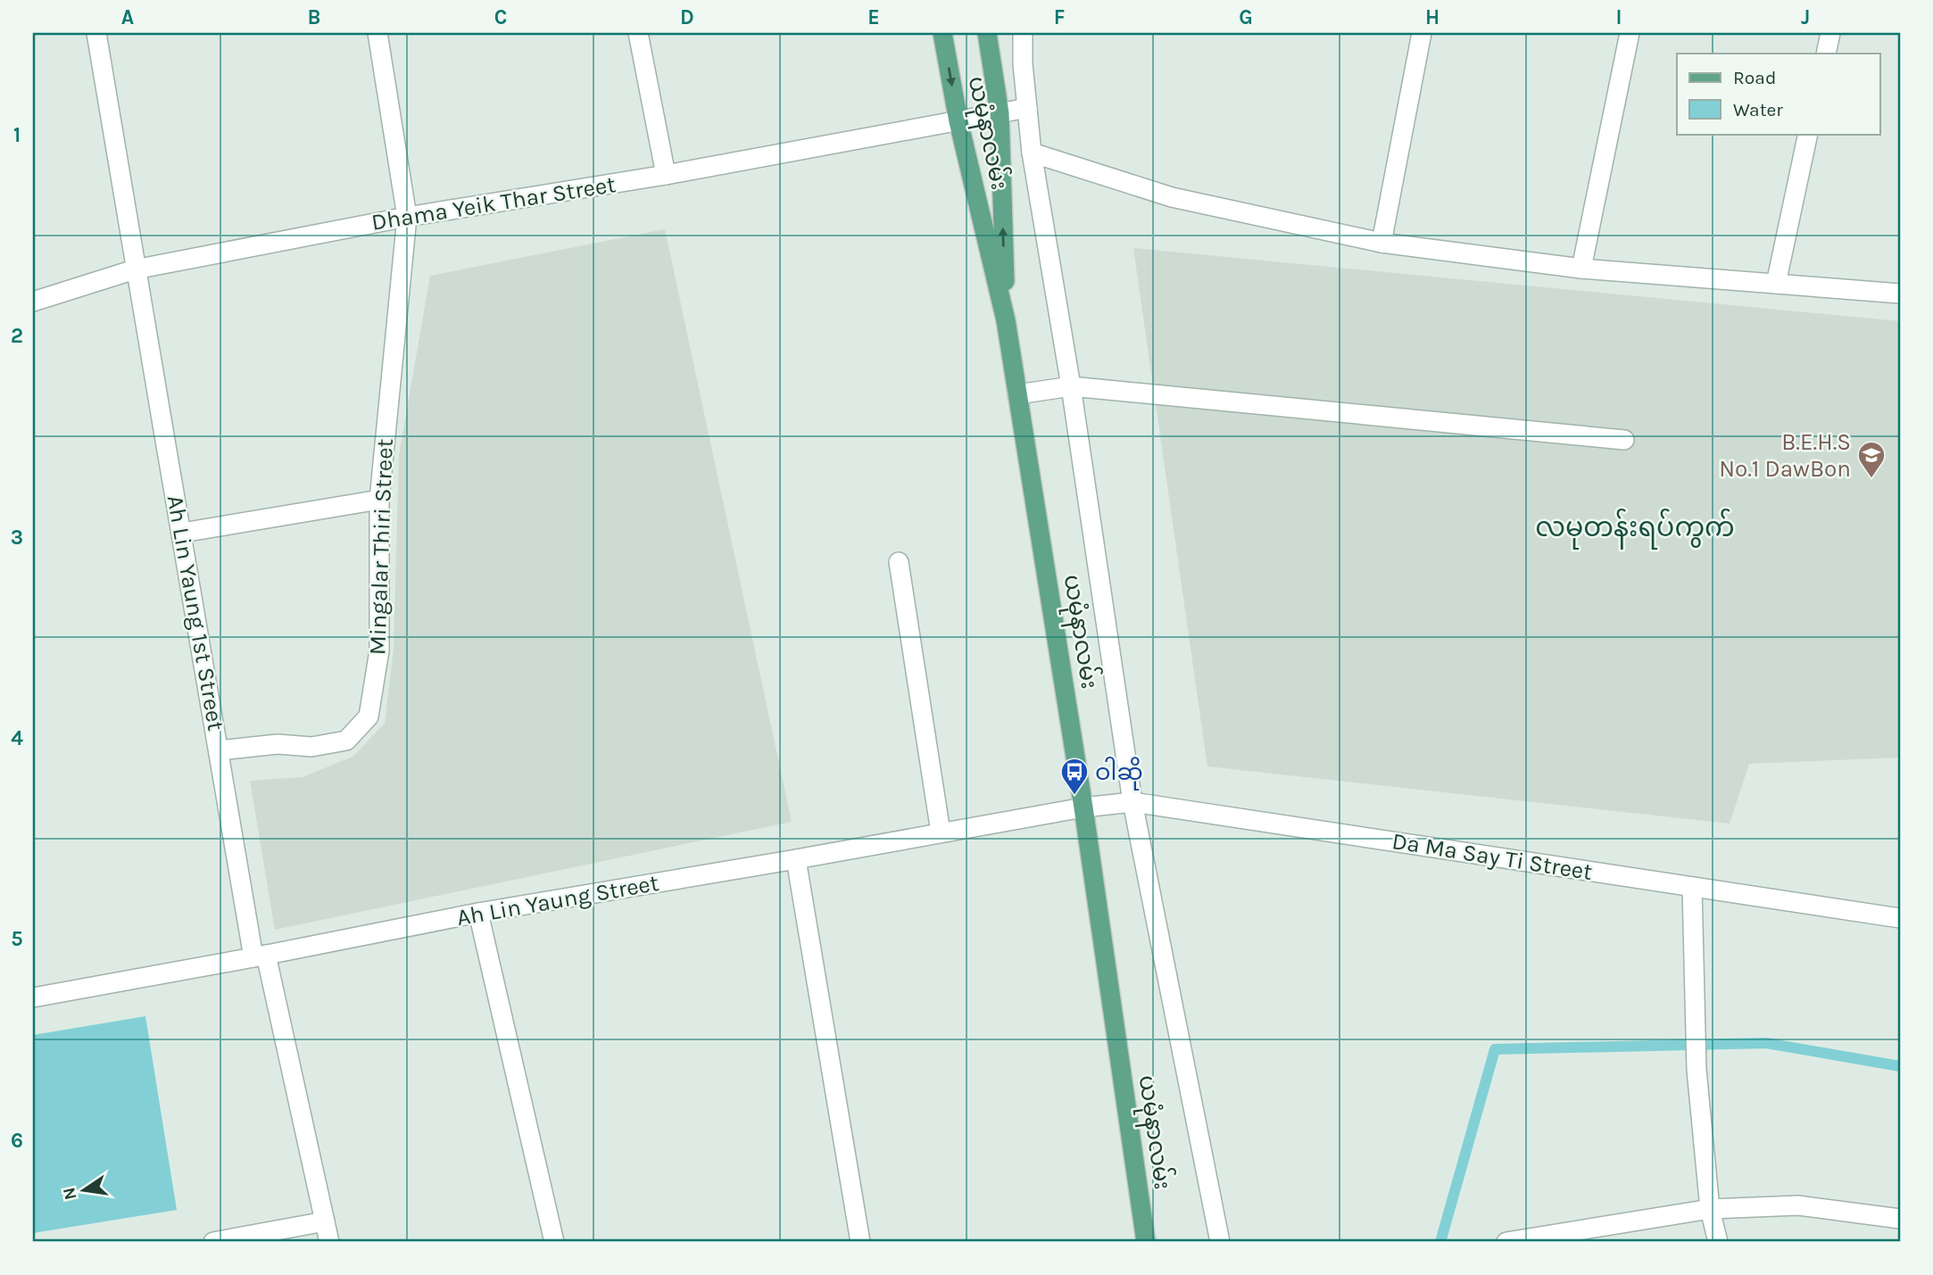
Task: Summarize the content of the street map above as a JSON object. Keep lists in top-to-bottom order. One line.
{"streets":{"main road":["ယမုံနာလမ်း"],"street":["Dhama Yeik Thar Street","Mingalar Thiri Street","Ah Lin Yaung 1st Street","Da Ma Say Ti Street","Ah Lin Yaung Street"]},"crossings":[["ယမုံနာလမ်း","Dhama Yeik Thar Street"],["ယမုံနာလမ်း","Da Ma Say Ti Street"],["ယမုံနာလမ်း","Ah Lin Yaung Street"],["Dhama Yeik Thar Street","Mingalar Thiri Street"],["Dhama Yeik Thar Street","Ah Lin Yaung 1st Street"],["Mingalar Thiri Street","Ah Lin Yaung 1st Street"],["Ah Lin Yaung 1st Street","Ah Lin Yaung Street"],["Da Ma Say Ti Street","Ah Lin Yaung Street"]],"districts":["လမုတန်းရပ်ကွက်"],"places":{"school or university":["B.E.H.S No.1 DawBon"],"bus stop":["ဝါဆို"]},"legend":["Road","Water"],"north":"left","grid":{"columns":["A","B","C","D","E","F","G","H","I","J"],"rows":["1","2","3","4","5","6"]}}
